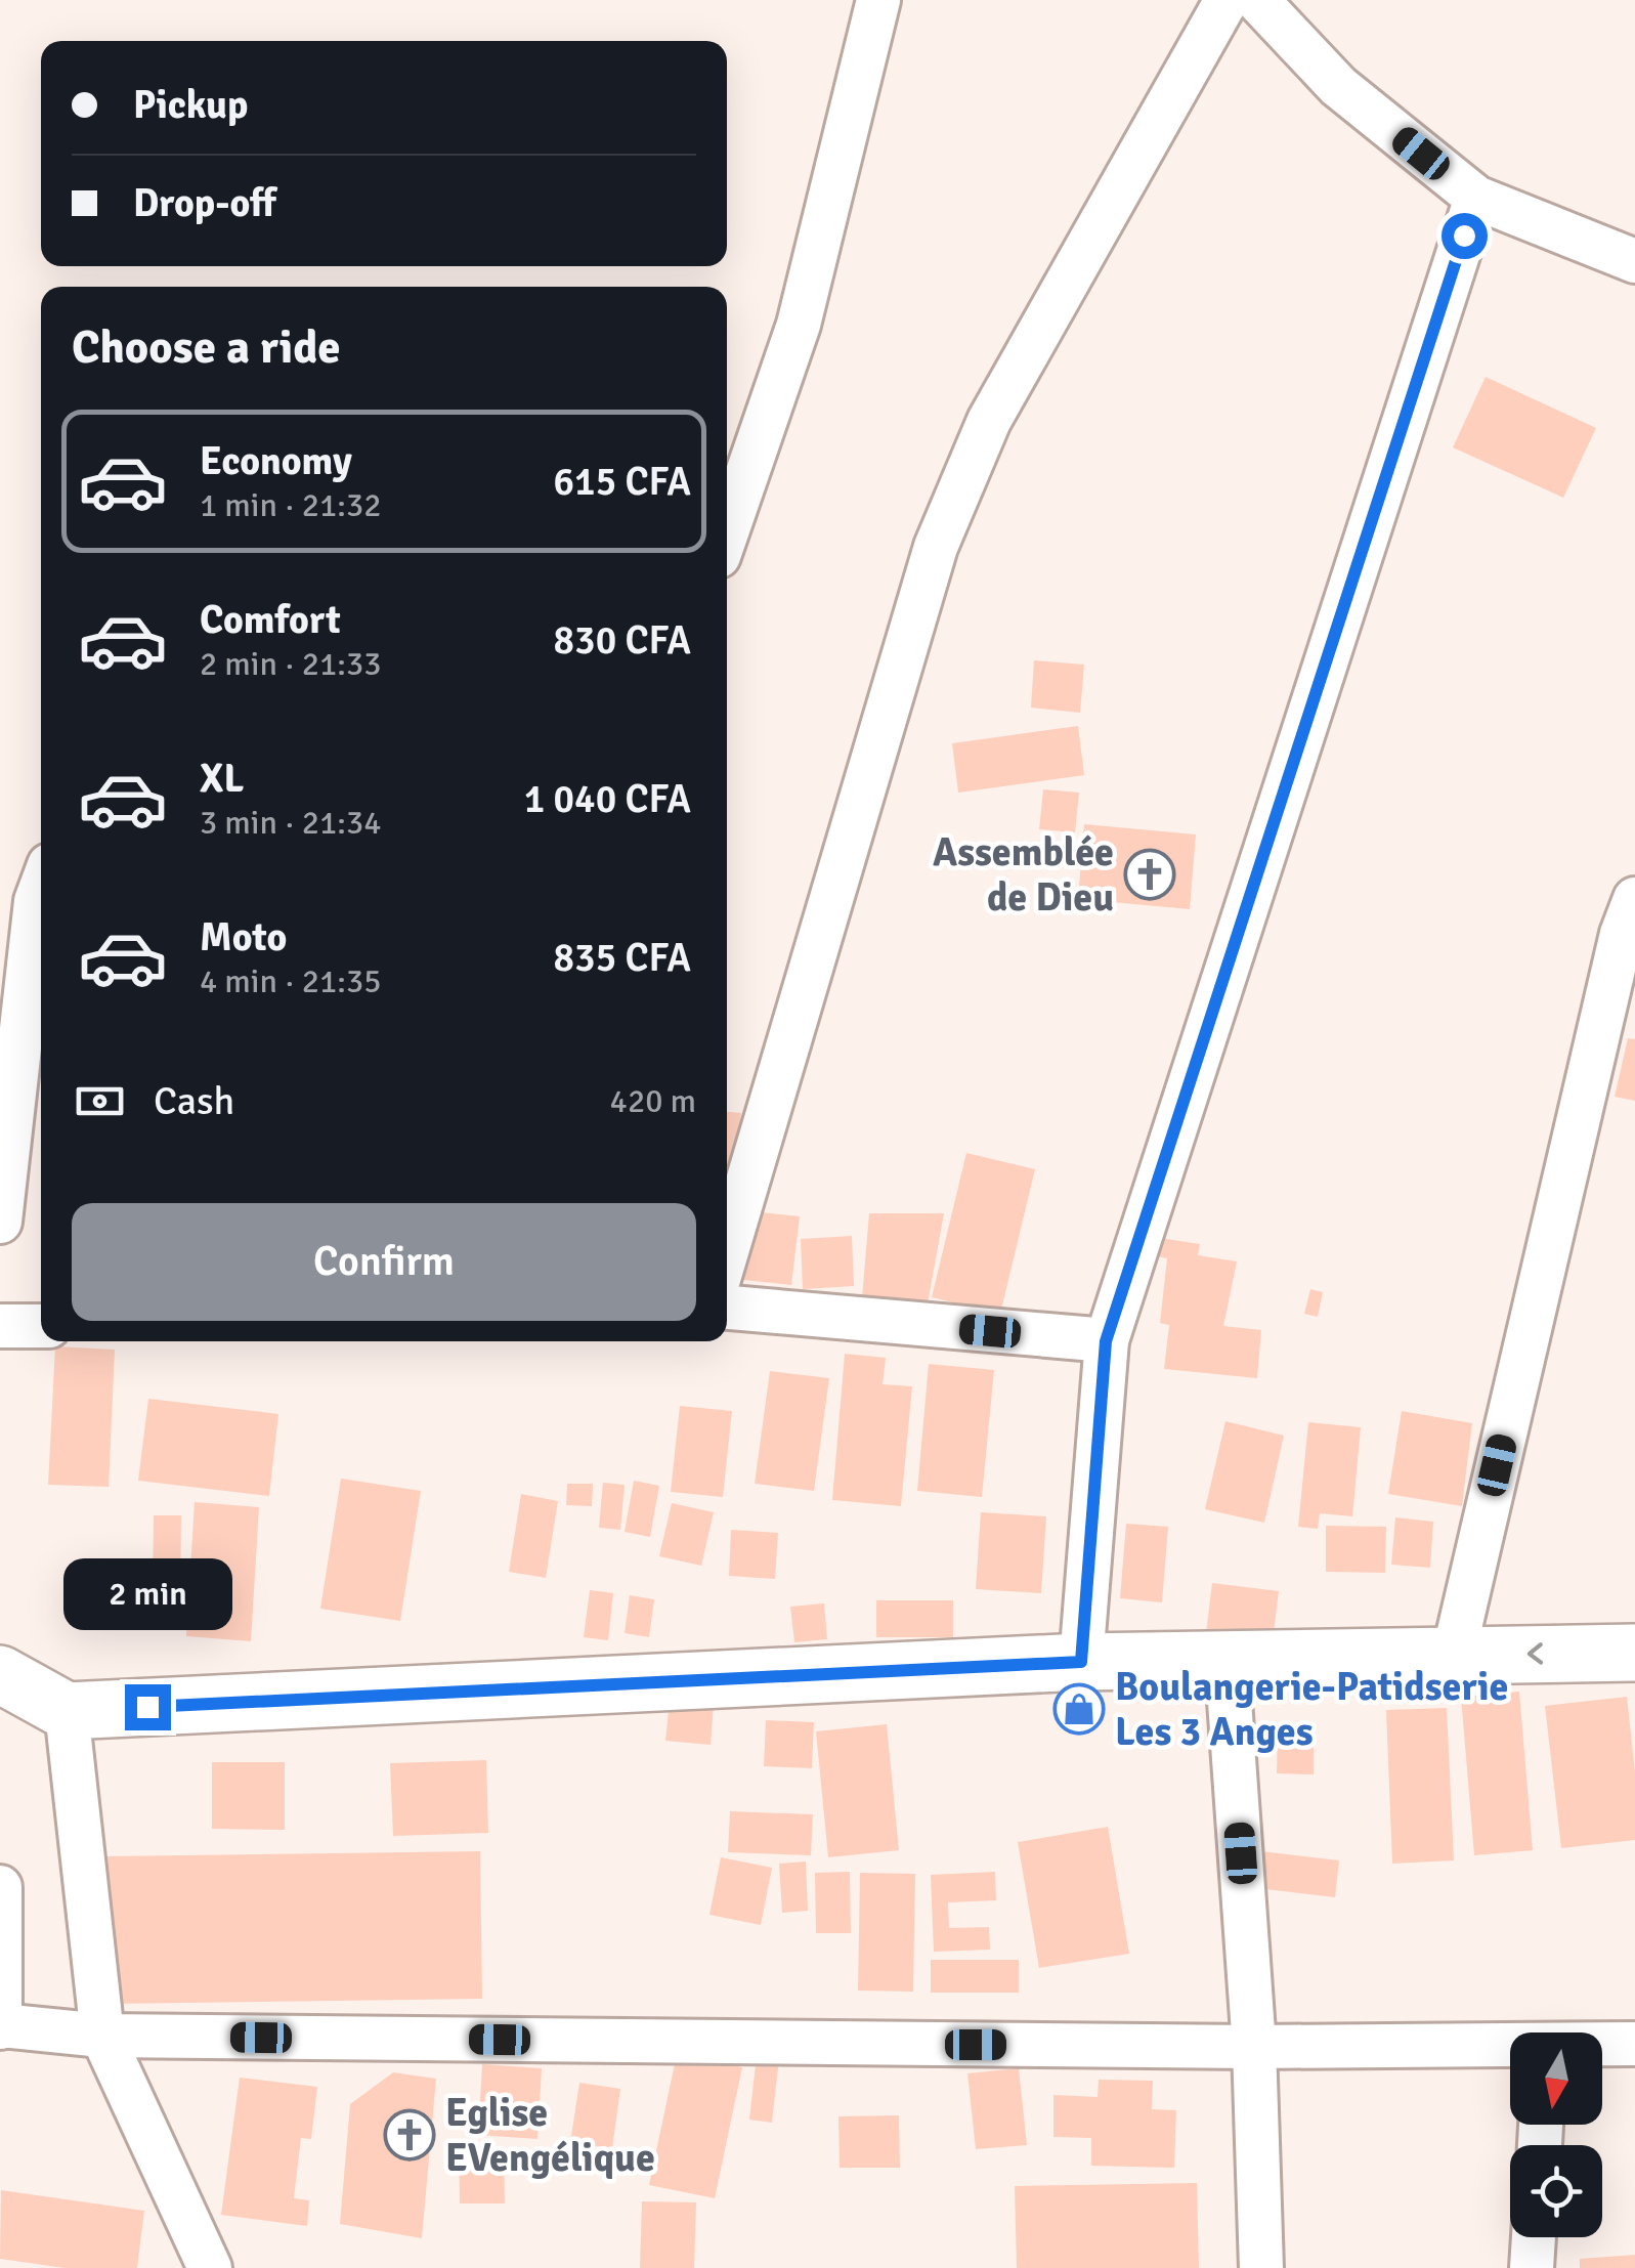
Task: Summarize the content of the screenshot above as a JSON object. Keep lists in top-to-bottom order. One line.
{"places":{"church":["Assemblée de Dieu","Eglise EVengélique"],"shop":["Boulangerie-Patidserie Les 3 Anges"]},"north":"bottom","page":{"banner":["Pickup","Drop-off"],"heading":"Choose a ride","list":[{"name":"Economy","note":"1 min · 21:32","value":"615 CFA"},{"name":"Comfort","note":"2 min · 21:33","value":"830 CFA"},{"name":"XL","note":"3 min · 21:34","value":"1 040 CFA"},{"name":"Moto","note":"4 min · 21:35","value":"835 CFA"}],"pay":["Cash","420 m"],"buttons":"Confirm","bubble":"2 min"}}
